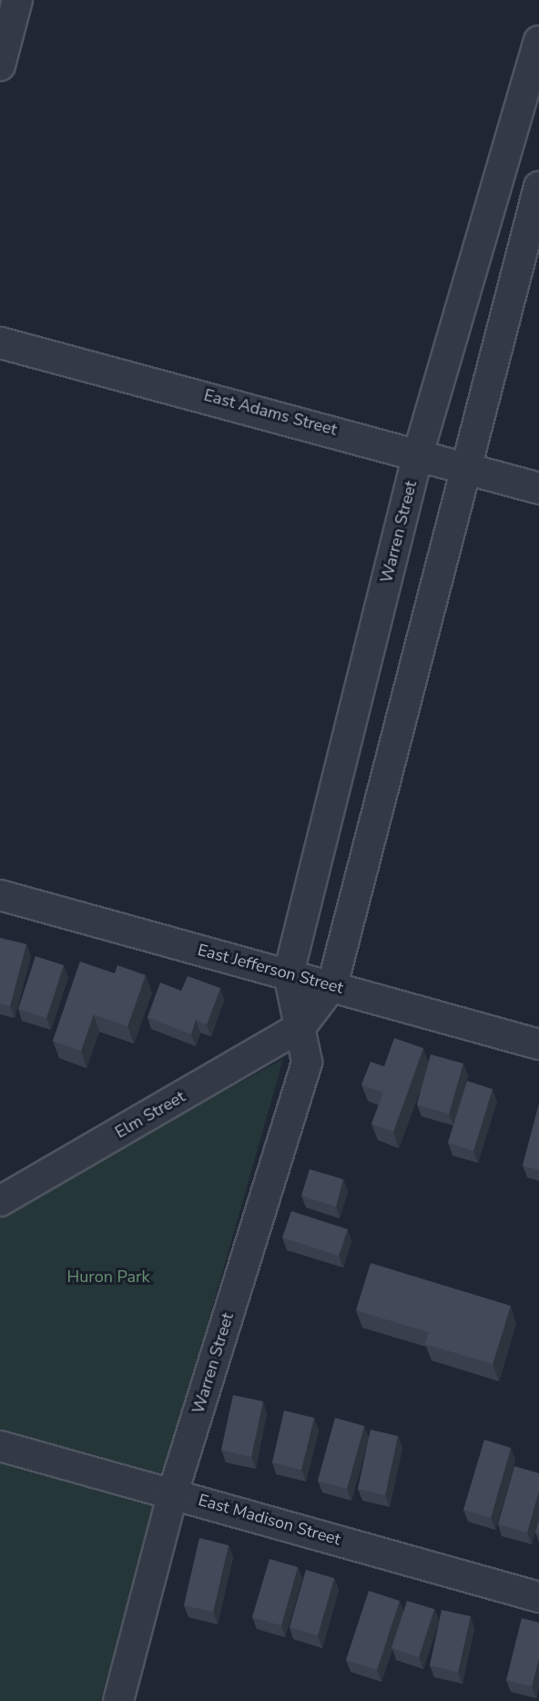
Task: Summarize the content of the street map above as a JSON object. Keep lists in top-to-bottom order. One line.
{"streets":{"street":["East Adams Street","Warren Street","East Jefferson Street","Elm Street","East Madison Street"]},"crossings":[["East Adams Street","Warren Street"],["Warren Street","East Jefferson Street"],["Warren Street","Elm Street"],["Warren Street","East Madison Street"]],"parks":["Huron Park"]}
